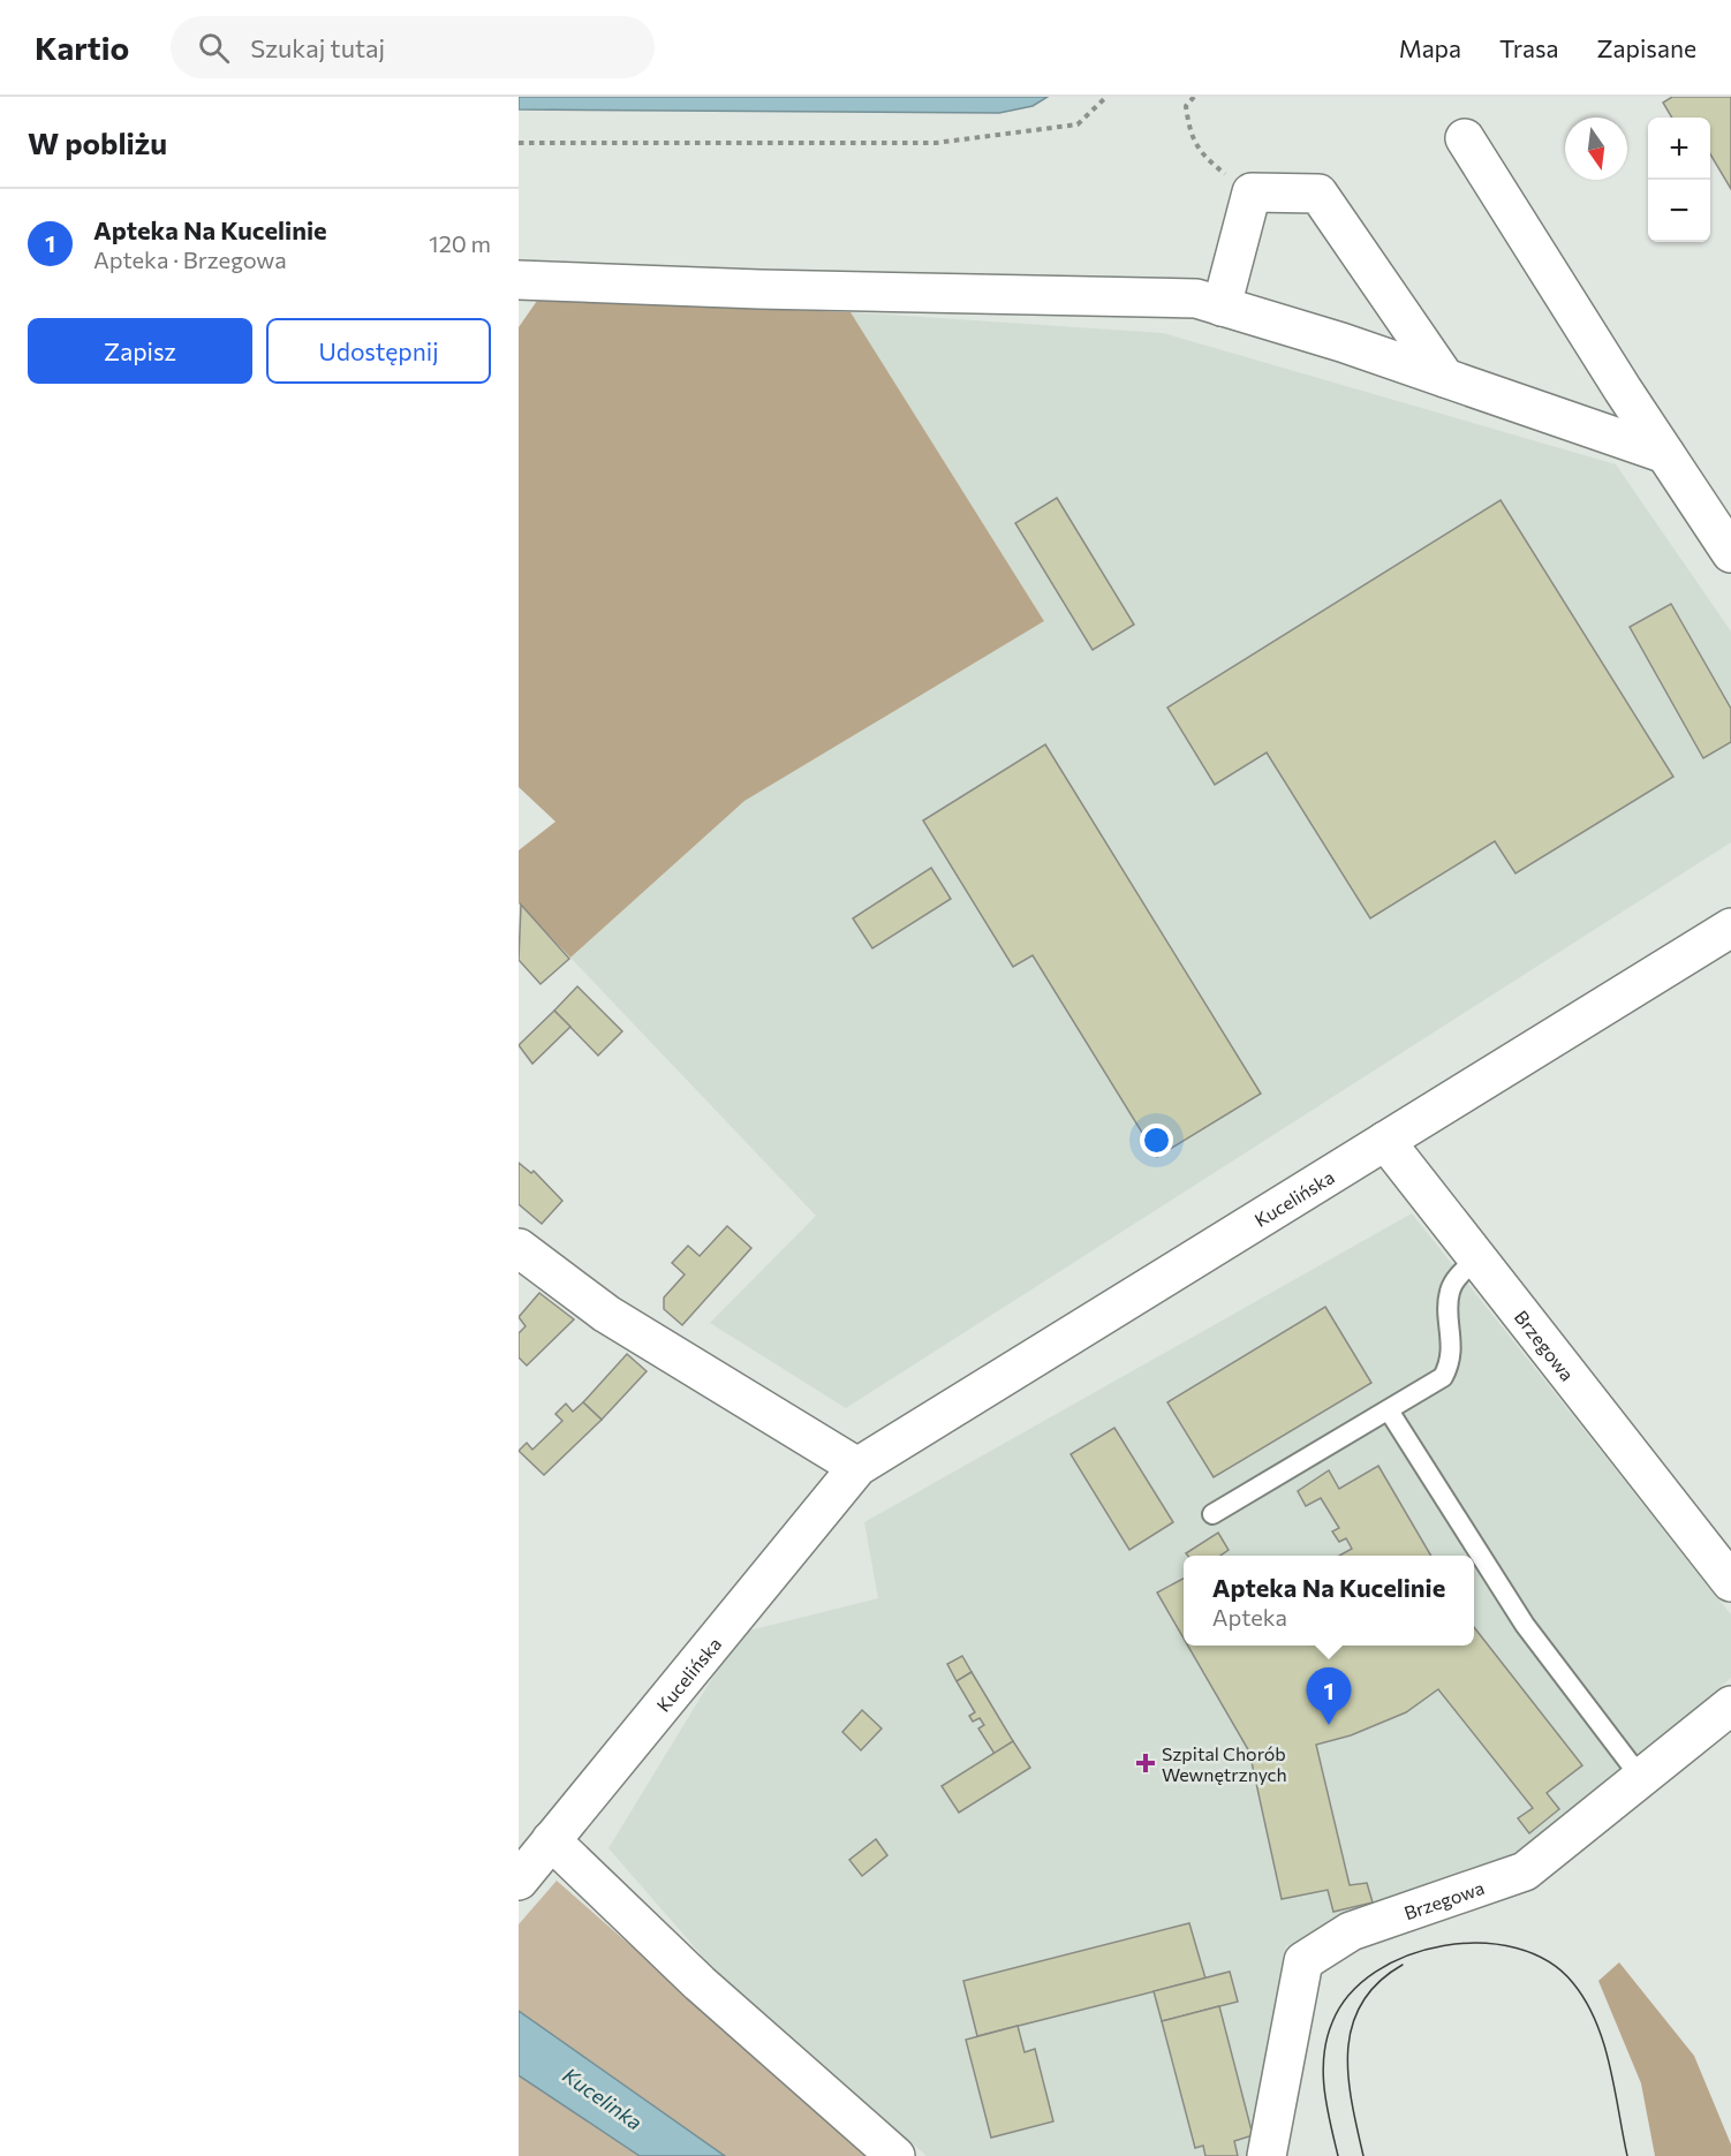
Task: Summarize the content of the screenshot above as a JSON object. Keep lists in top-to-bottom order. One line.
{"streets":{"street":["Kucelińska","Brzegowa"]},"crossings":[["Kucelińska","Brzegowa"]],"water":["Kucelinka"],"places":{"health":["Szpital Chorób Wewnętrznych"]},"north":"bottom","page":{"header":"Kartio","search":"Szukaj tutaj","nav":["Mapa","Trasa","Zapisane"],"heading":"W pobliżu","map_buttons":["+","−"],"list":[{"mark":"1","name":"Apteka Na Kucelinie","note":"Apteka · Brzegowa","value":"120 m"}],"buttons":["Zapisz","Udostępnij"],"popup":["Apteka Na Kucelinie","Apteka"],"pins":"1"}}
